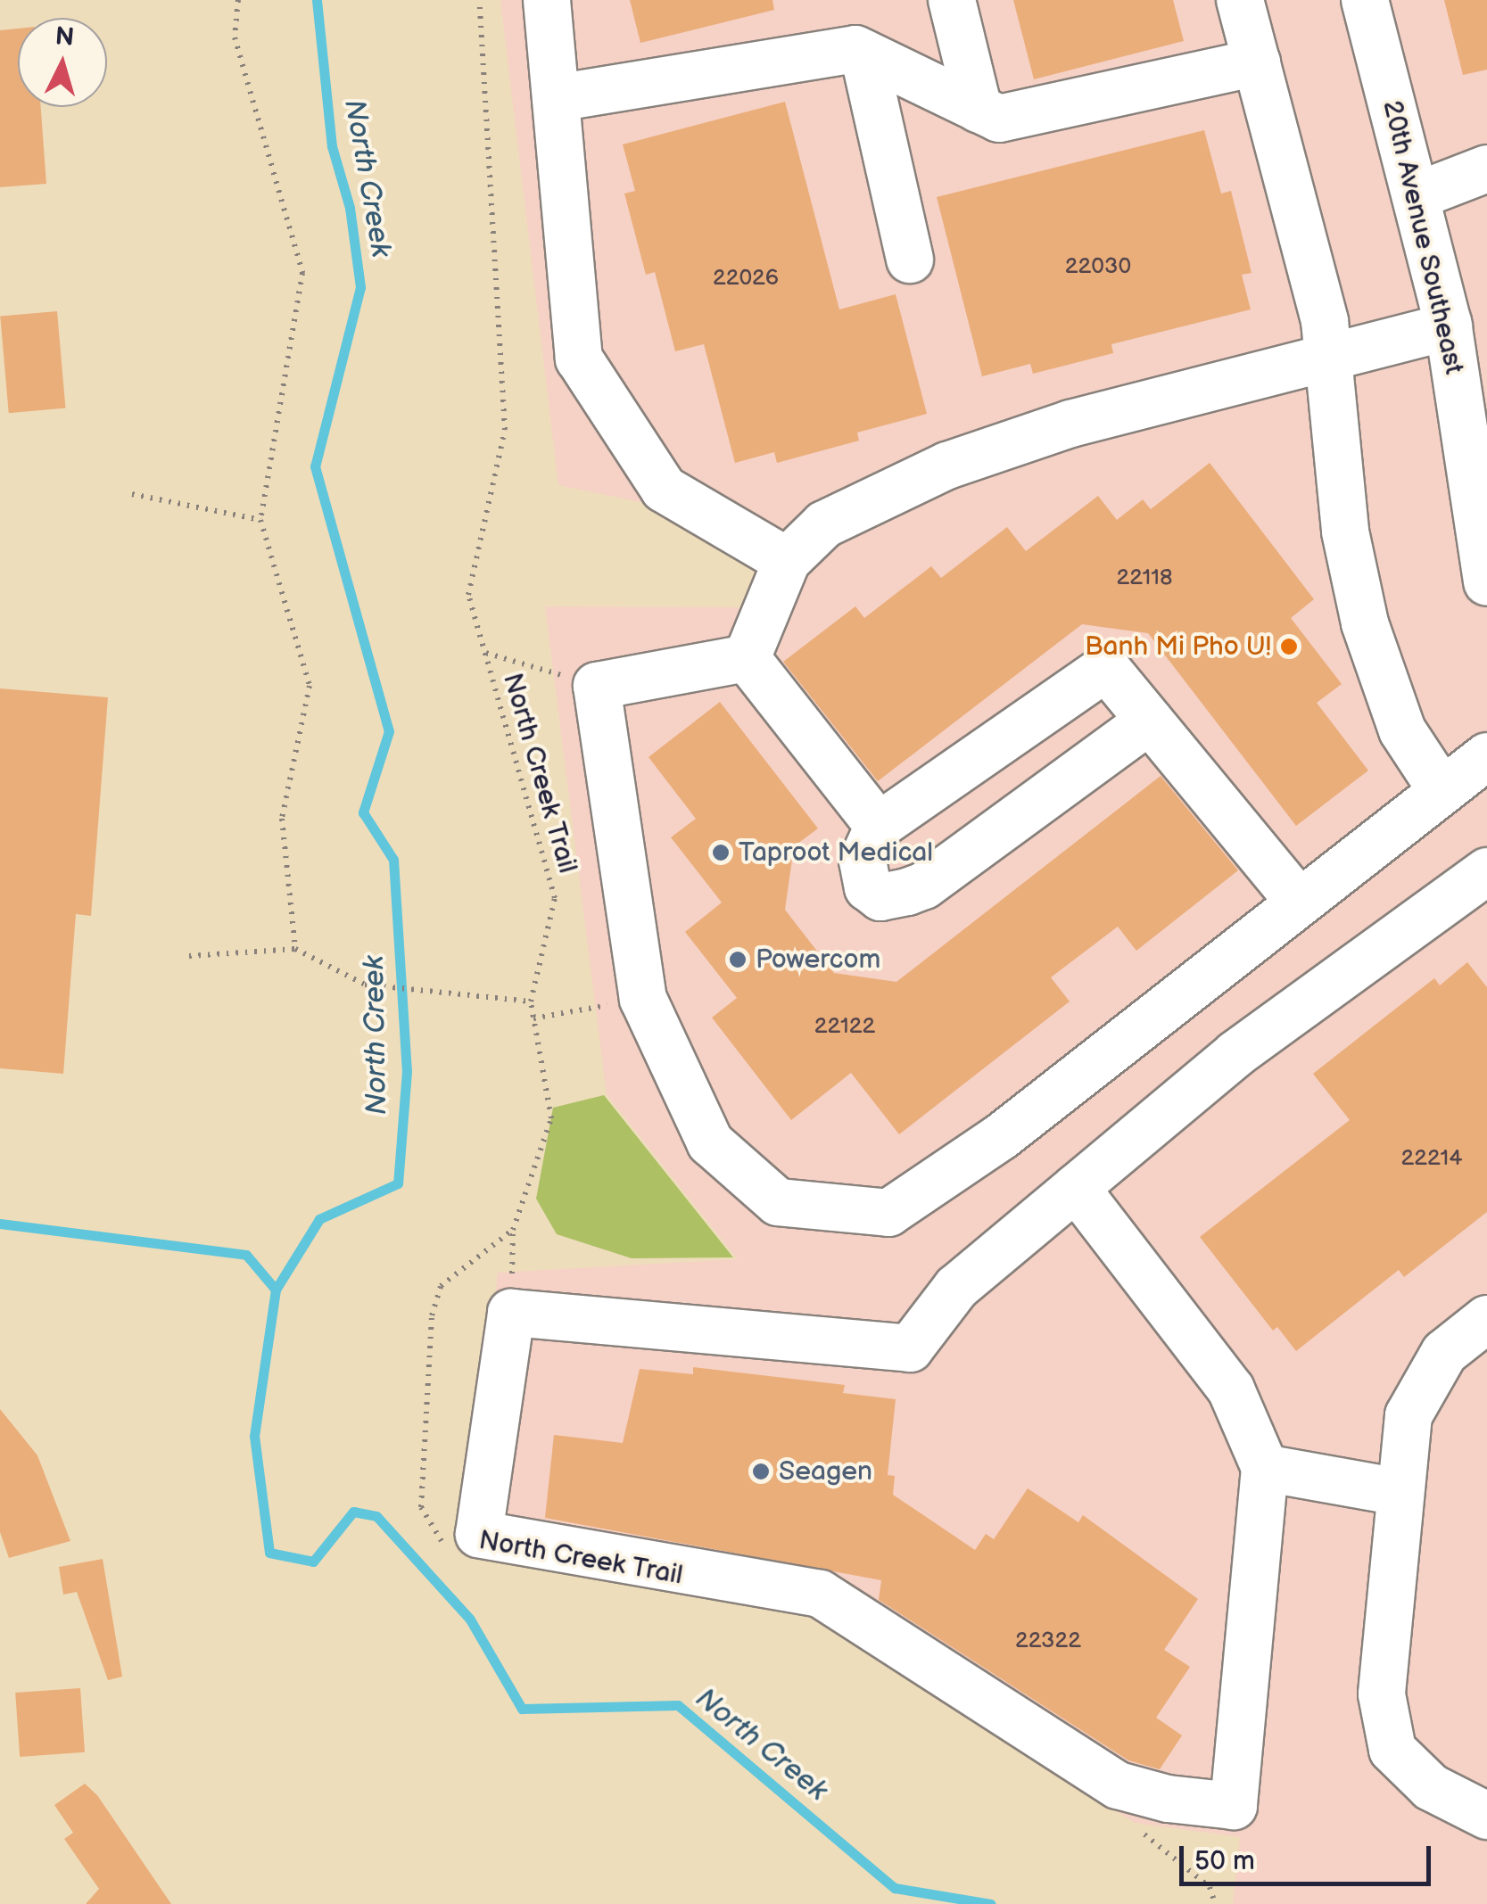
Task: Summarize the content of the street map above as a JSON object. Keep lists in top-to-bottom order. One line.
{"streets":{"street":["20th Avenue Southeast"],"path":["North Creek Trail"]},"water":["North Creek"],"places":["Banh Mi Pho U!","Taproot Medical","Powercom","Seagen"],"house_numbers":["22030","22026","22118","22122","22214","22322"],"scale_bar":"50 m","north":"top"}
